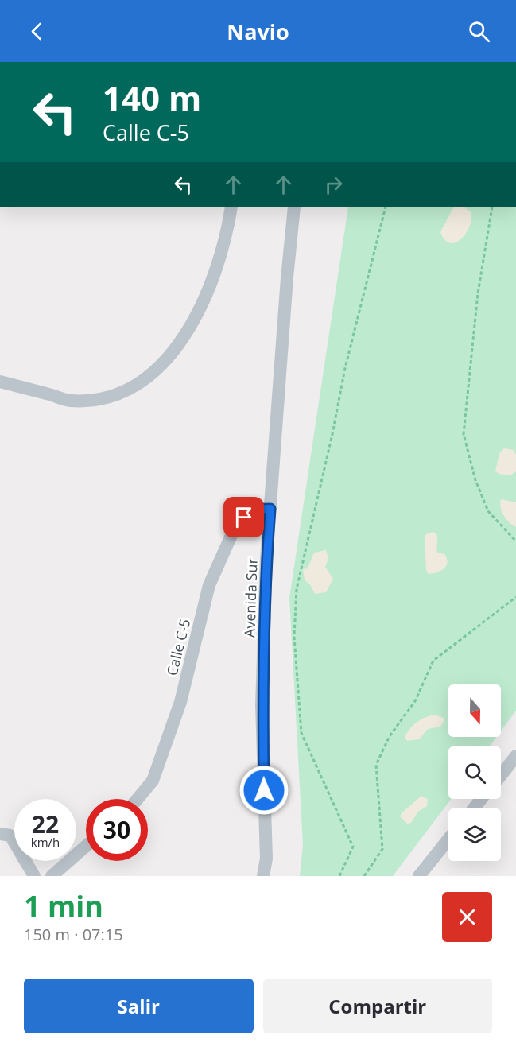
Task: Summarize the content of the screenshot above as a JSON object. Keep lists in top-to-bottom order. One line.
{"streets":{"street":["Avenida Sur","Calle C-5"]},"crossings":[["Avenida Sur","Calle C-5"]],"north":"bottom","page":{"header":"Navio","turn":["140 m","Calle C-5"],"speed":"22 km/h","limit":"30","heading":["1 min","150 m · 07:15"],"buttons":["Salir","Compartir"]}}
